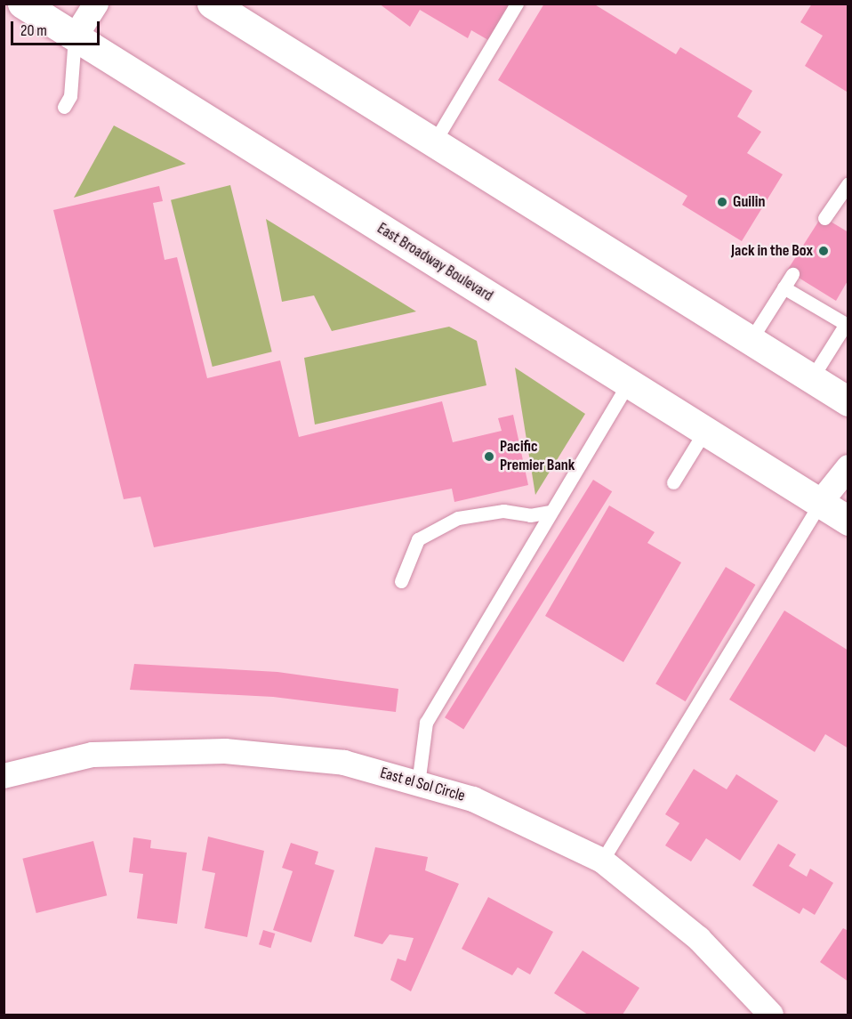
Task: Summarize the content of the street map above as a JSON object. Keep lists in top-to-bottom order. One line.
{"streets":{"main road":["East Broadway Boulevard"],"street":["East el Sol Circle"]},"places":["Guilin","Jack in the Box","Pacific Premier Bank"],"scale_bar":"20 m"}
